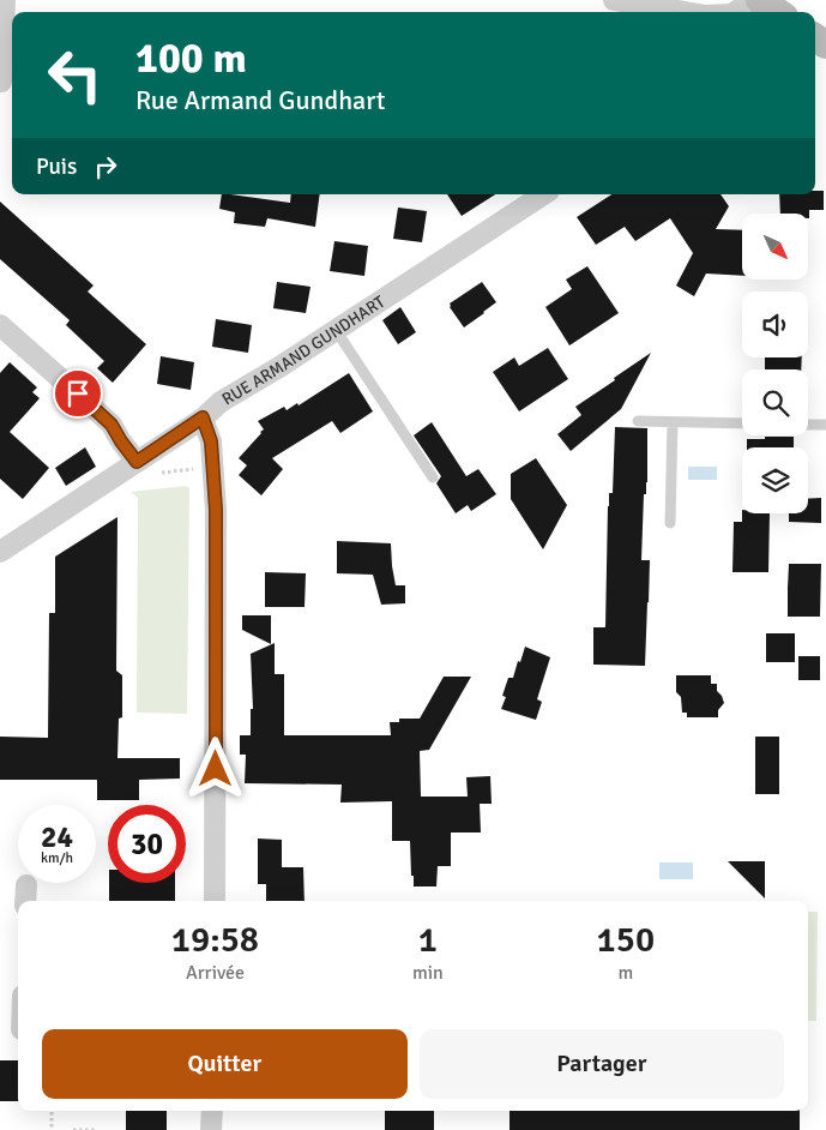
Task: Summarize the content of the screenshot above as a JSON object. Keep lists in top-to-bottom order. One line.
{"streets":{"street":["RUE ARMAND GUNDHART"]},"north":"bottom right","page":{"turn":["100 m","Rue Armand Gundhart"],"then":"Puis","speed":"24 km/h","limit":"30","eta":["19:58","Arrivée","1","min","150","m"],"buttons":["Quitter","Partager"]}}
